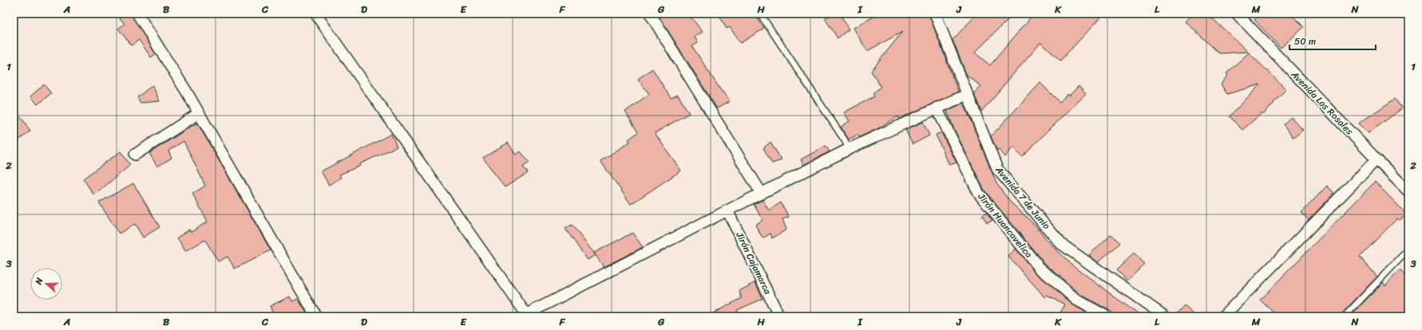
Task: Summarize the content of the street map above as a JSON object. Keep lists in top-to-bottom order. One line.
{"streets":{"street":["Avenida Los Rosales","Avenida 7 de Junio","Jirón Huancavelica","Jirón Cajamarca"]},"scale_bar":"50 m","north":"left","grid":{"columns":["A","B","C","D","E","F","G","H","I","J","K","L","M","N"],"rows":["1","2","3"]}}
